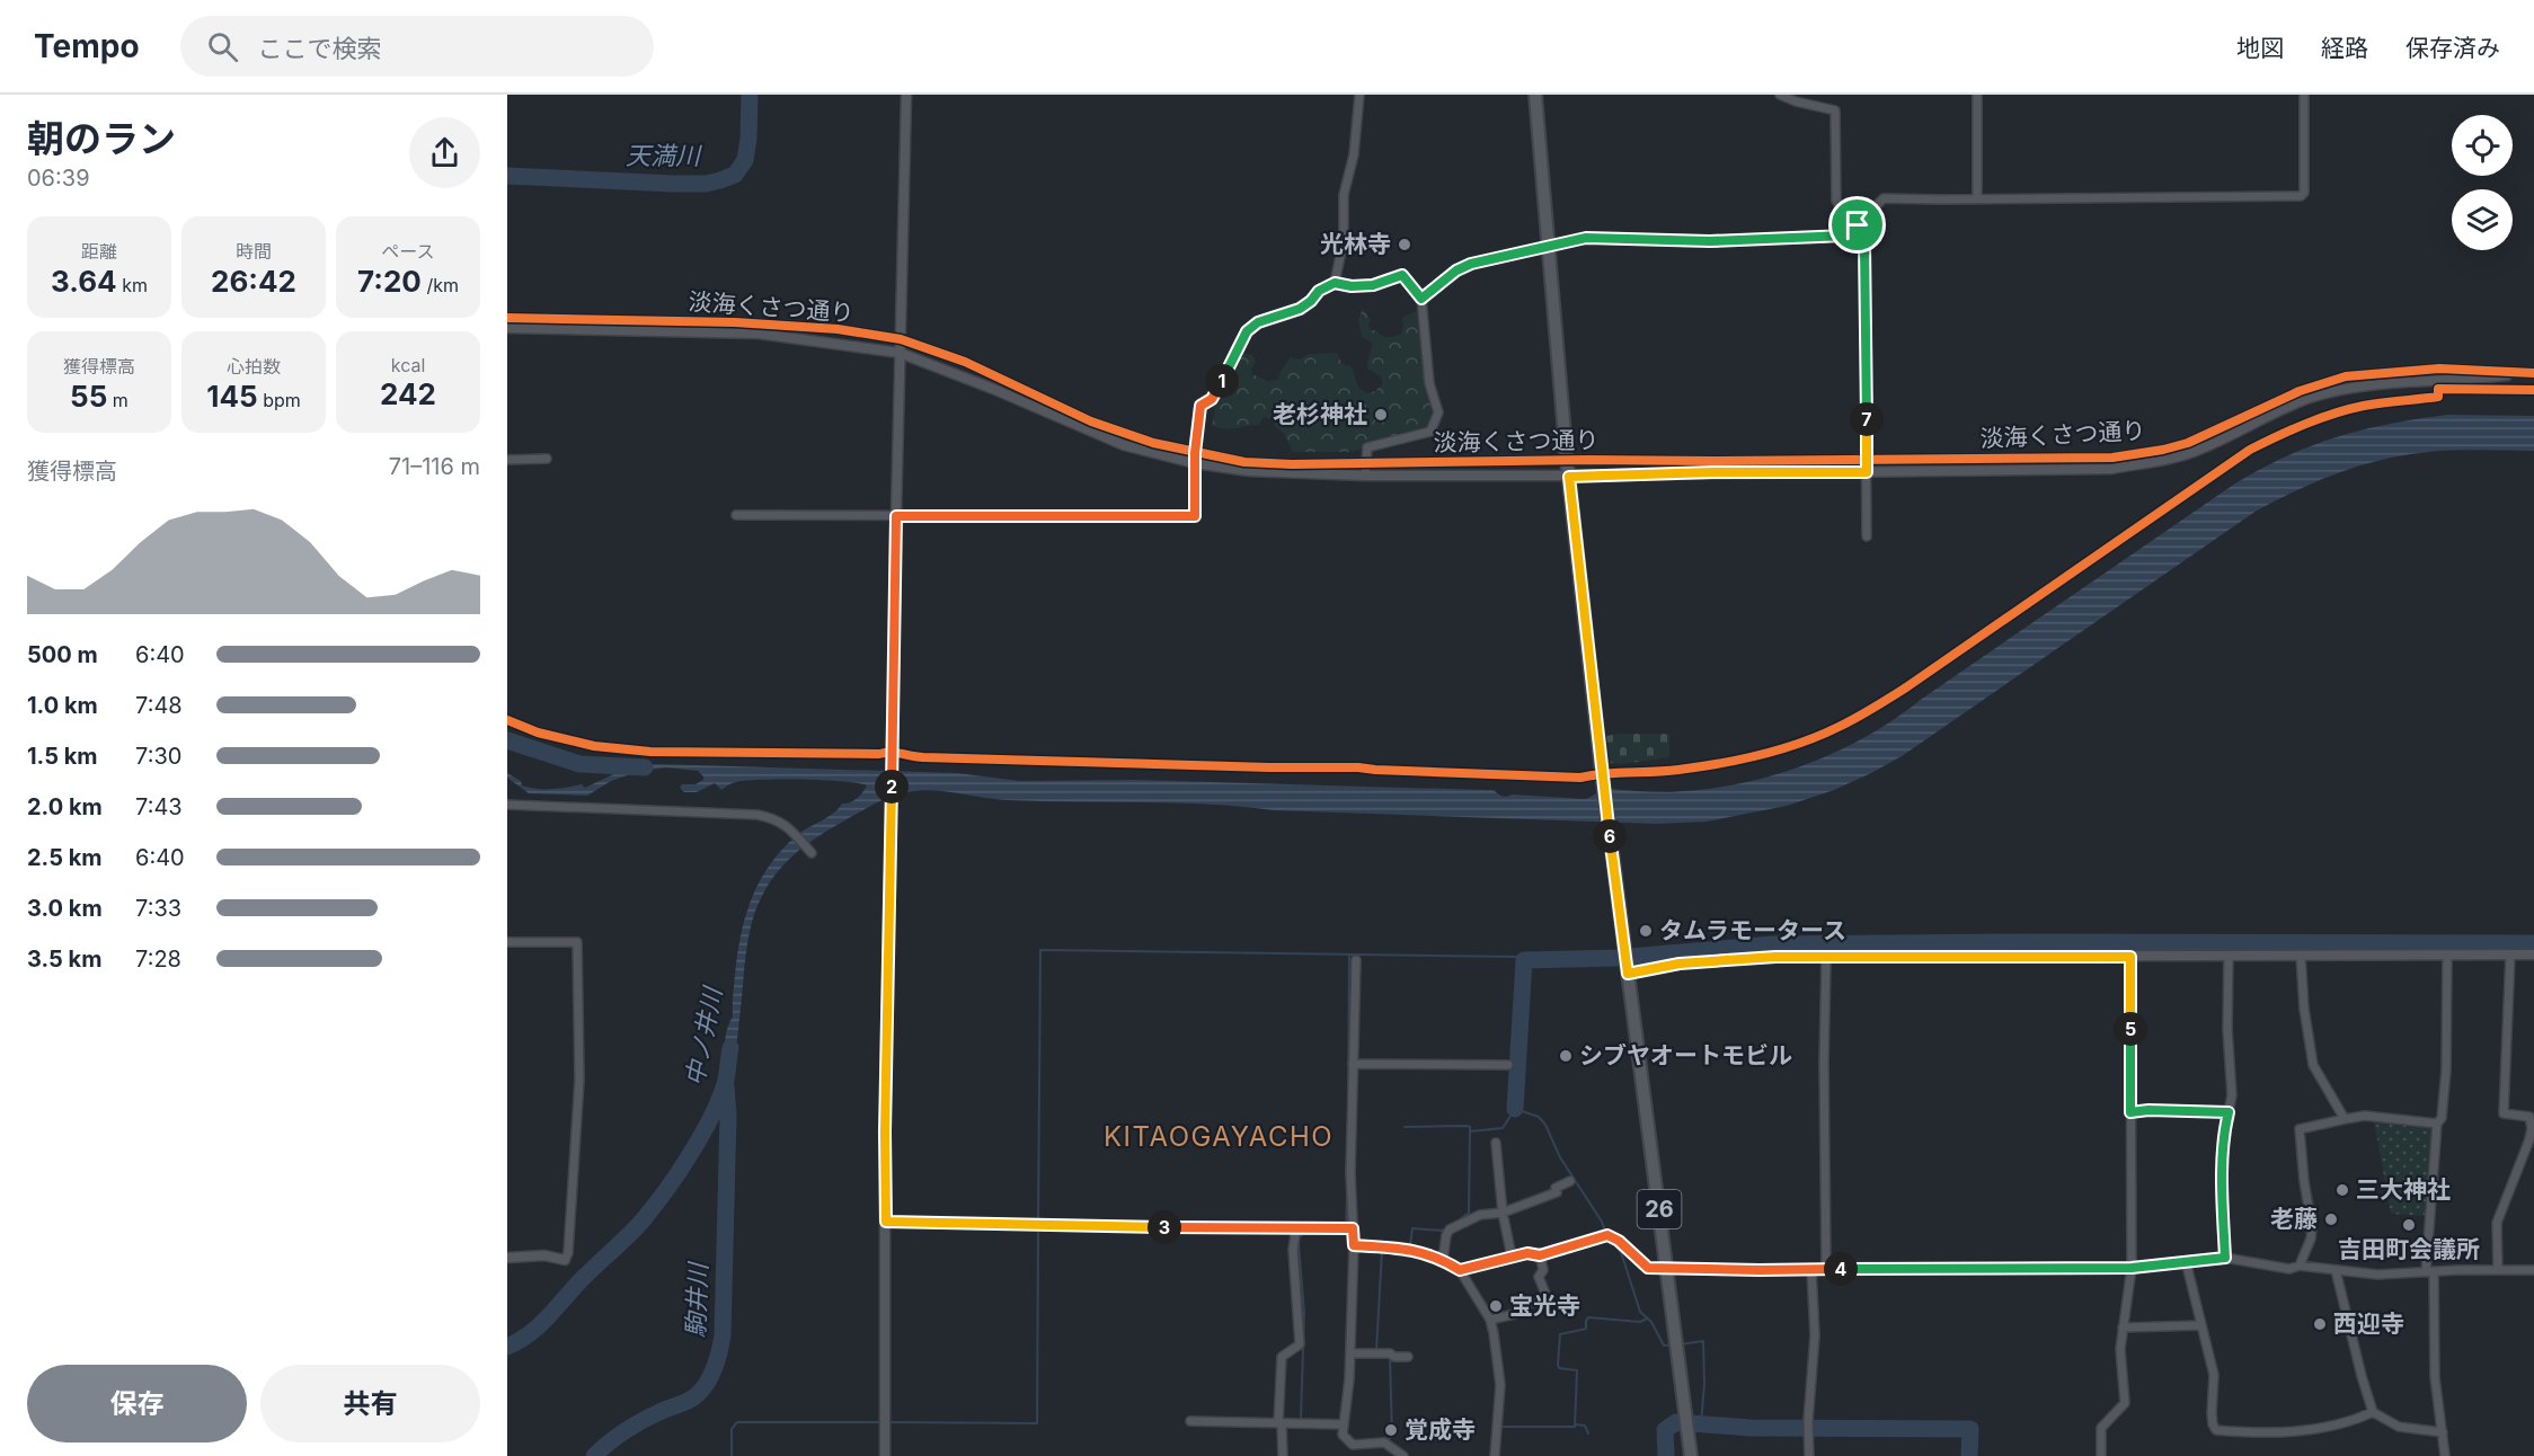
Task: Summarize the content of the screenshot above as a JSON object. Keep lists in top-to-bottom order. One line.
{"streets":{"main road":["26"],"street":["淡海くさつ通り"]},"crossings":[["淡海くさつ通り","26"]],"districts":["KITAOGAYACHO"],"water":["天満川","中ノ井川","駒井川"],"places":["光林寺","老杉神社","タムラモータース","シブヤオートモビル","三大神社","老藤","吉田町会議所","宝光寺","西迎寺","覚成寺"],"page":{"header":"Tempo","search":"ここで検索","nav":["地図","経路","保存済み"],"heading":["朝のラン","06:39"],"stats":[["距離","3.64 km"],["時間","26:42"],["ペース","7:20 /km"],["獲得標高","55 m"],["心拍数","145 bpm"],["kcal","242"]],"pins":["1","7","2","6","5","3","4"],"chart":["獲得標高","71–116 m"],"list":[{"name":"500 m","note":"6:40"},{"name":"1.0 km","note":"7:48"},{"name":"1.5 km","note":"7:30"},{"name":"2.0 km","note":"7:43"},{"name":"2.5 km","note":"6:40"},{"name":"3.0 km","note":"7:33"},{"name":"3.5 km","note":"7:28"}],"buttons":["保存","共有"]}}
